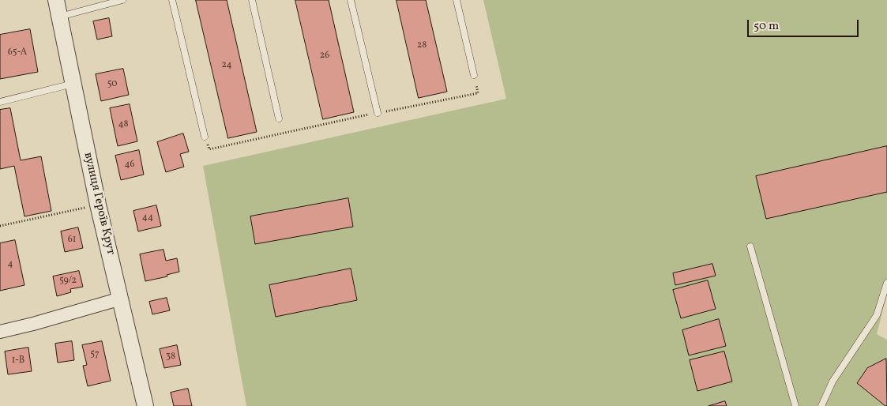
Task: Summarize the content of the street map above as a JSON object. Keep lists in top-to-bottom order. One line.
{"streets":{"street":["вулиця Героїв Крут"]},"house_numbers":["28","65-А","26","24","50","48","46","44","61","4","59/2","57","38","1-В"],"scale_bar":"50 m"}
